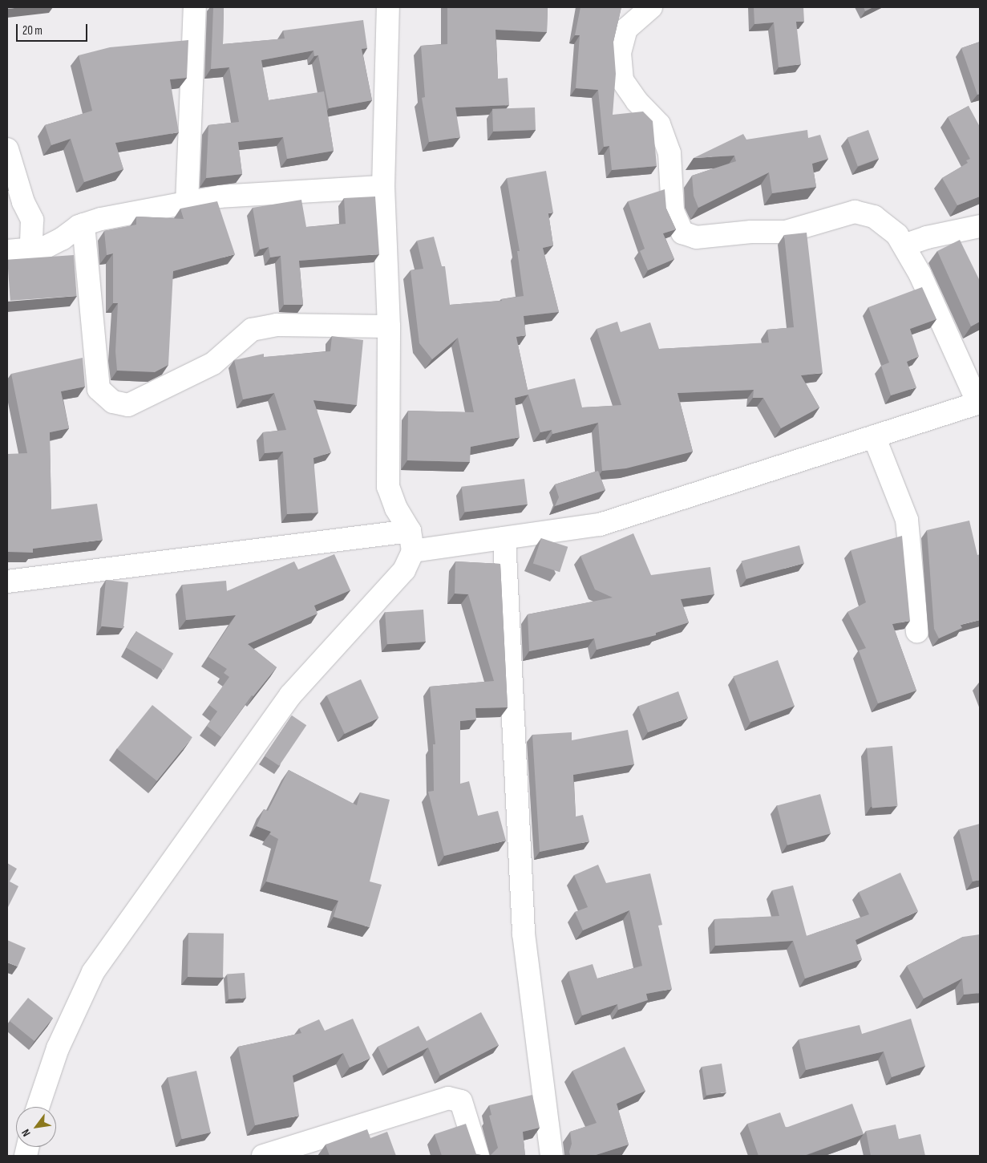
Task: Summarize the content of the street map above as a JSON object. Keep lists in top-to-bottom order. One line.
{"scale_bar":"20 m","north":"bottom left"}
